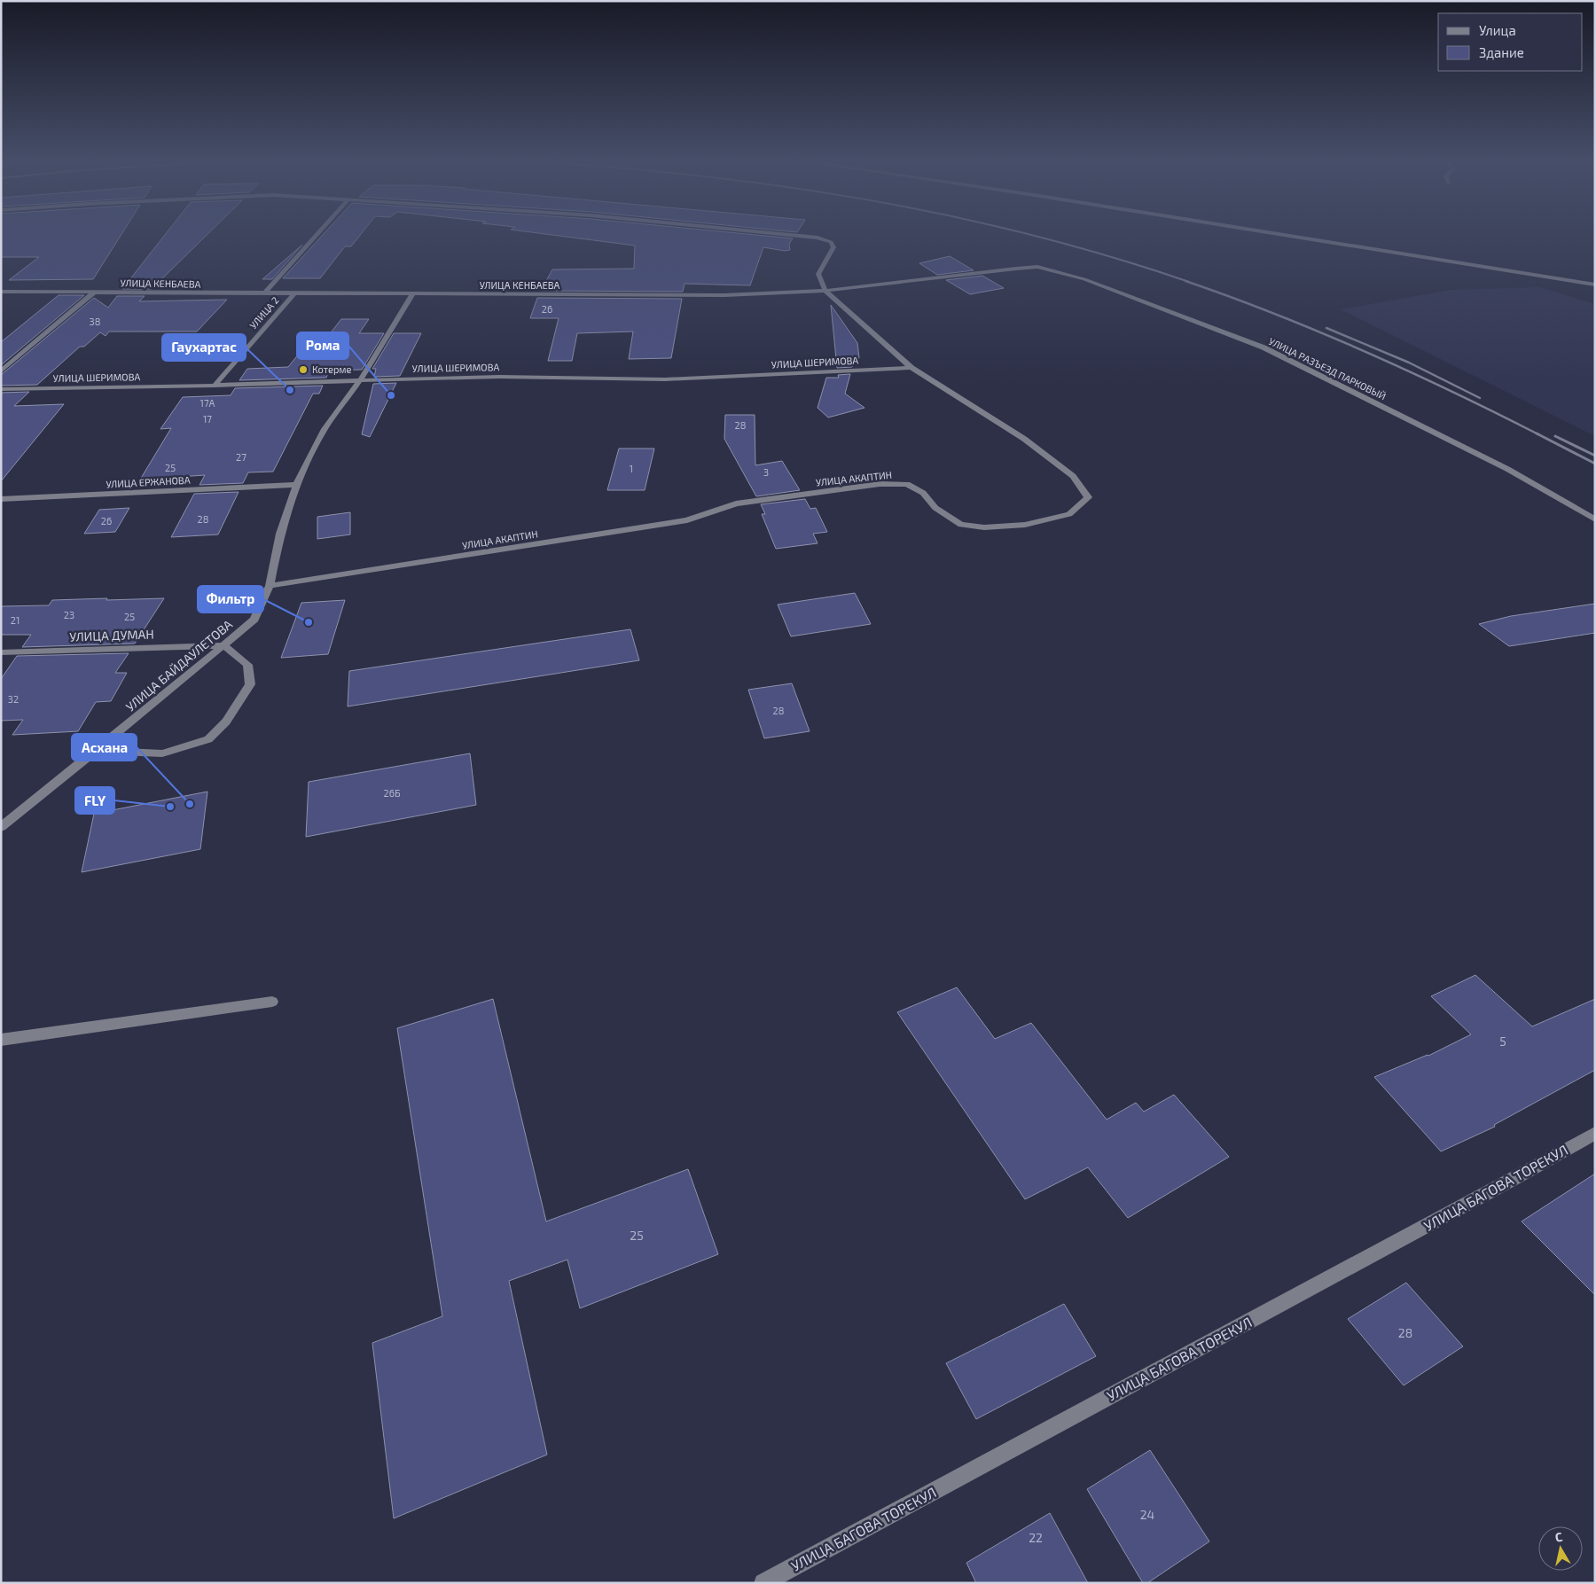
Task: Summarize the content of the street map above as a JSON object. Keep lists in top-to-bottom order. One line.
{"streets":{"street":["УЛИЦА КЕНБАЕВА","УЛИЦА 2","УЛИЦА ШЕРИМОВА","УЛИЦА РАЗЪЕЗД ПАРКОВЫЙ","УЛИЦА АКАПТИН","УЛИЦА ЕРЖАНОВА","УЛИЦА ДУМАН","УЛИЦА БАЙДАУЛЕТОВА","УЛИЦА БАГОВА ТОРЕКУЛ"]},"crossings":[["УЛИЦА КЕНБАЕВА","УЛИЦА 2"],["УЛИЦА КЕНБАЕВА","УЛИЦА РАЗЪЕЗД ПАРКОВЫЙ"],["УЛИЦА КЕНБАЕВА","УЛИЦА АКАПТИН"],["УЛИЦА КЕНБАЕВА","УЛИЦА БАЙДАУЛЕТОВА"],["УЛИЦА 2","УЛИЦА ШЕРИМОВА"],["УЛИЦА ШЕРИМОВА","УЛИЦА АКАПТИН"],["УЛИЦА ШЕРИМОВА","УЛИЦА БАЙДАУЛЕТОВА"],["УЛИЦА АКАПТИН","УЛИЦА БАЙДАУЛЕТОВА"],["УЛИЦА ЕРЖАНОВА","УЛИЦА БАЙДАУЛЕТОВА"],["УЛИЦА ДУМАН","УЛИЦА БАЙДАУЛЕТОВА"]],"places":["Котерме","Гаухартас","Рома","Фильтр","Асхана","FLY"],"house_numbers":["26","38","17А","17","28","27","25","1","3","28","26","23","25","21","32","28","26Б","5","25","28","24","22"],"legend":["Улица","Здание"],"north":"top"}
